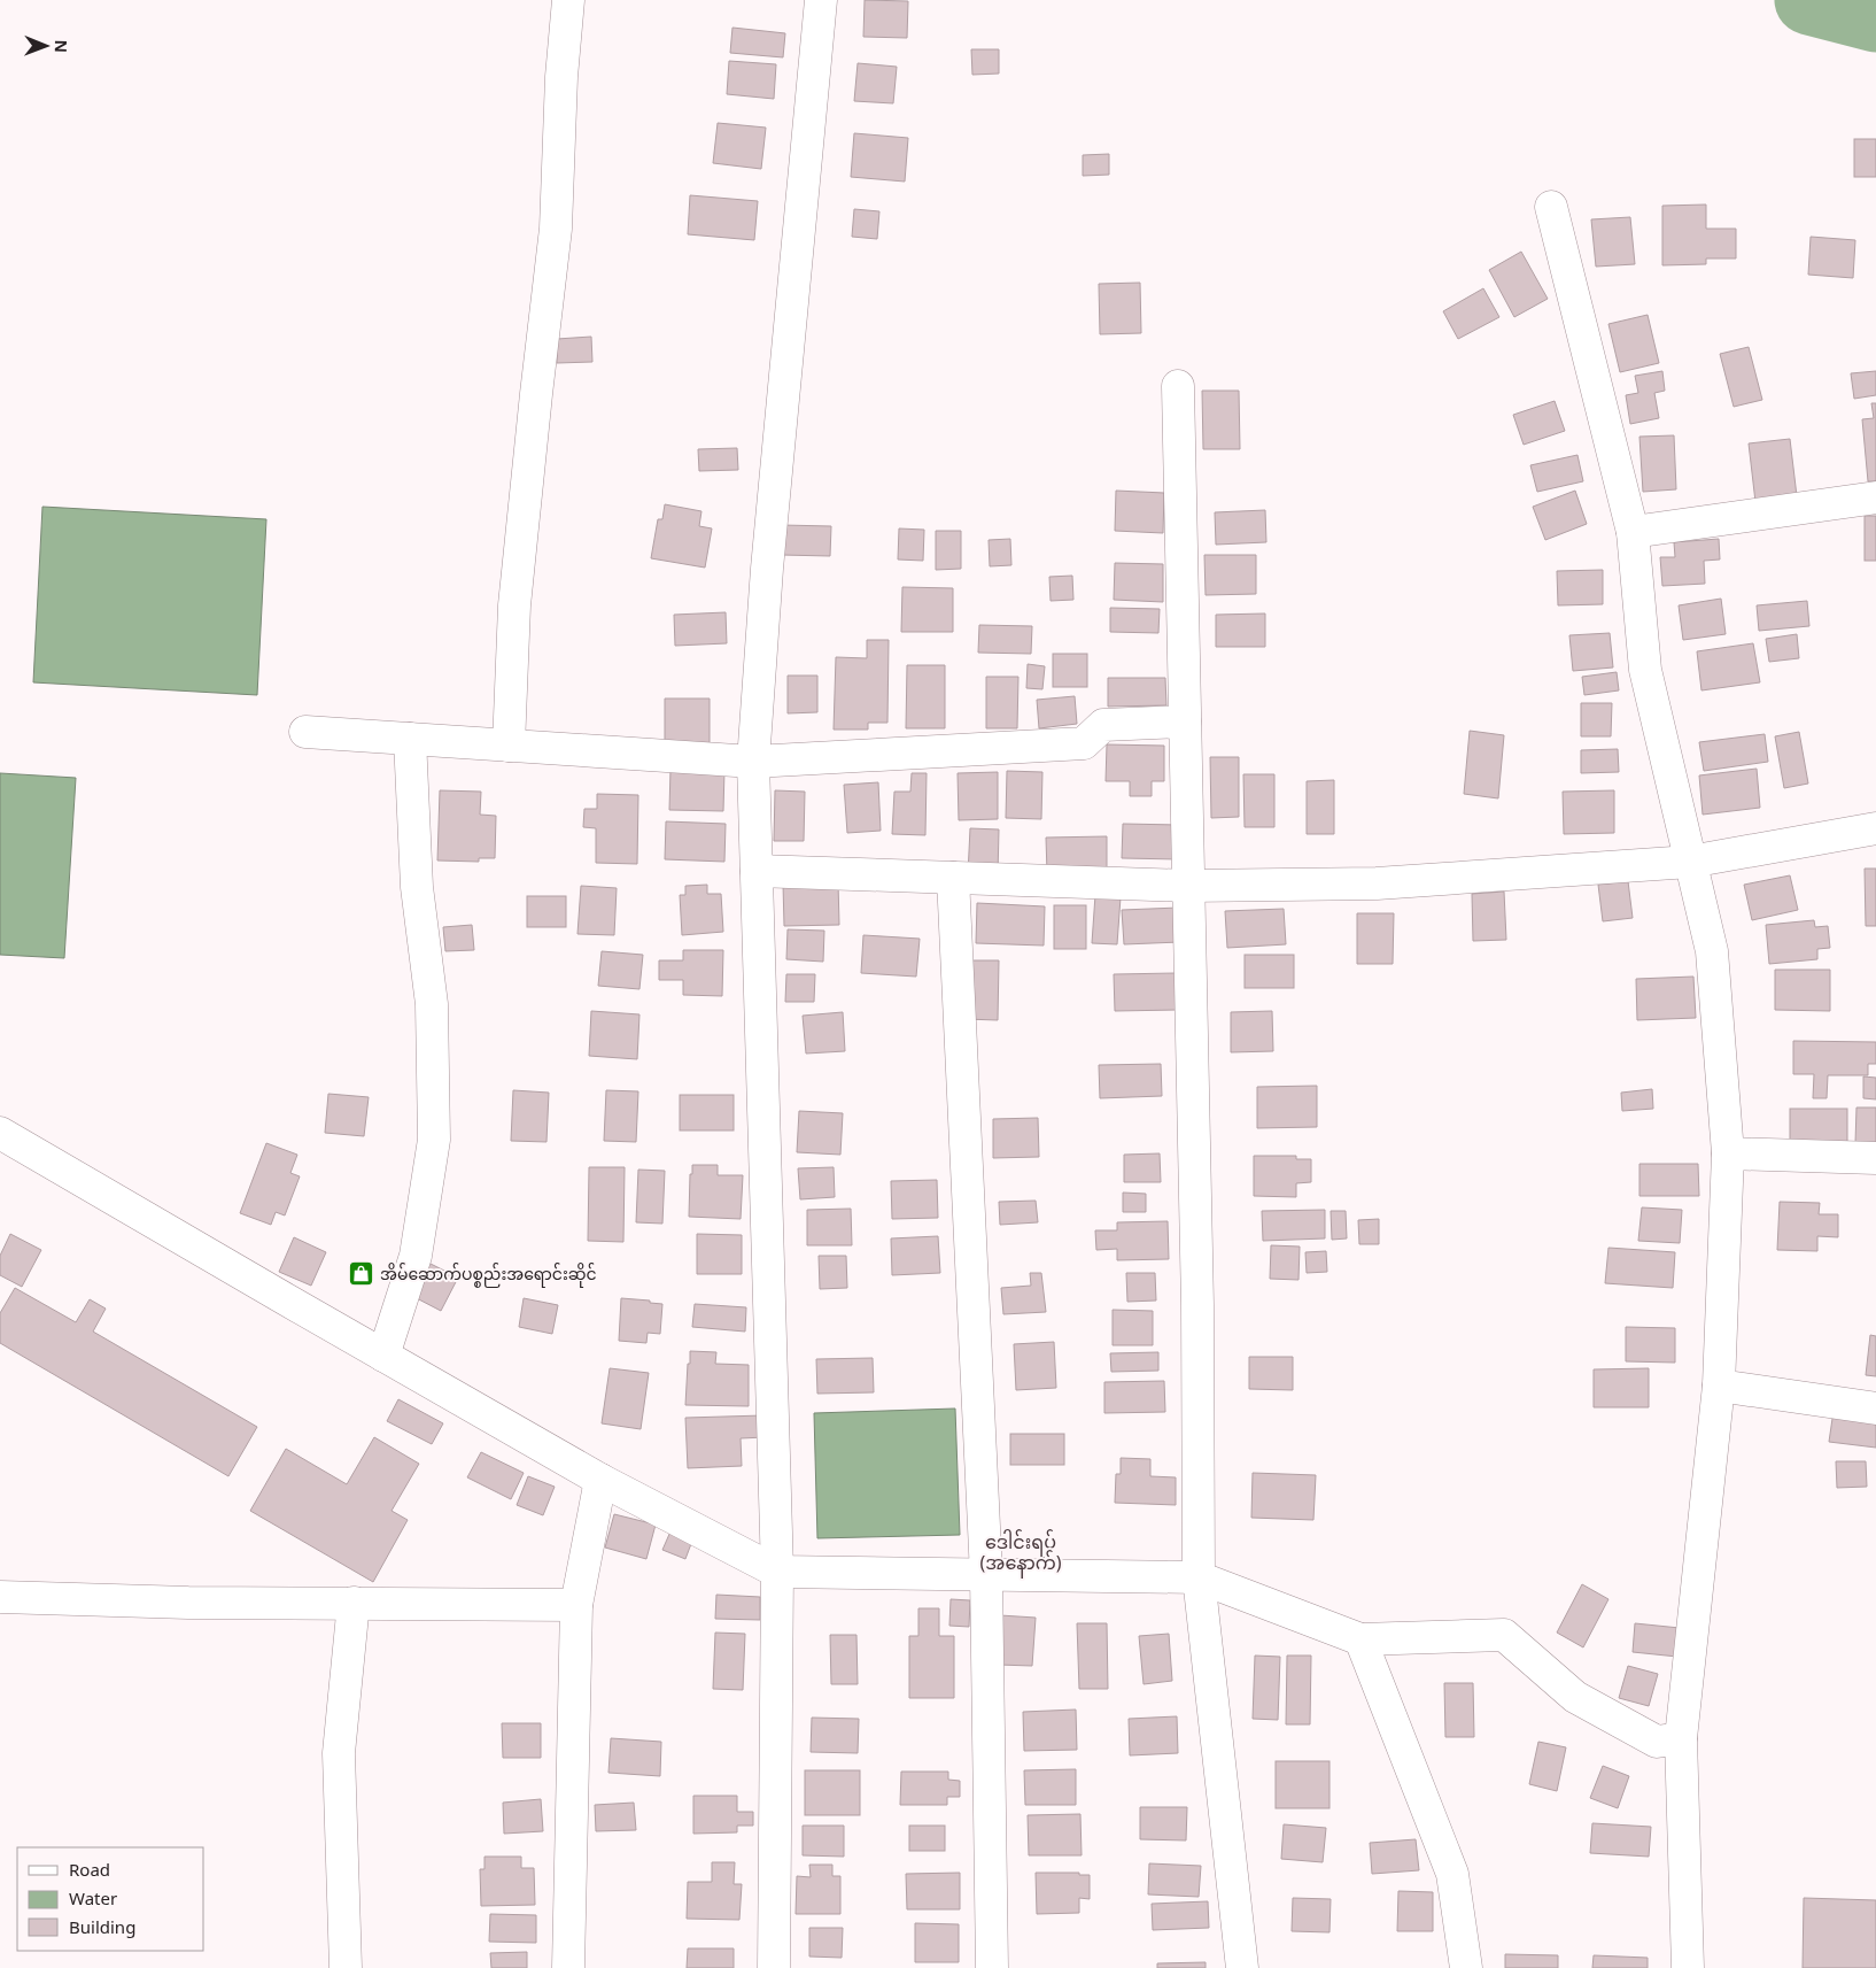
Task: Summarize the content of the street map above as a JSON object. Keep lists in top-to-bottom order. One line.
{"districts":["ဒေါင်းရပ် (အနောက်)"],"places":{"shop":["အိမ်ဆောက်ပစ္စည်းအရောင်းဆိုင်"]},"legend":["Road","Water","Building"],"north":"right"}
